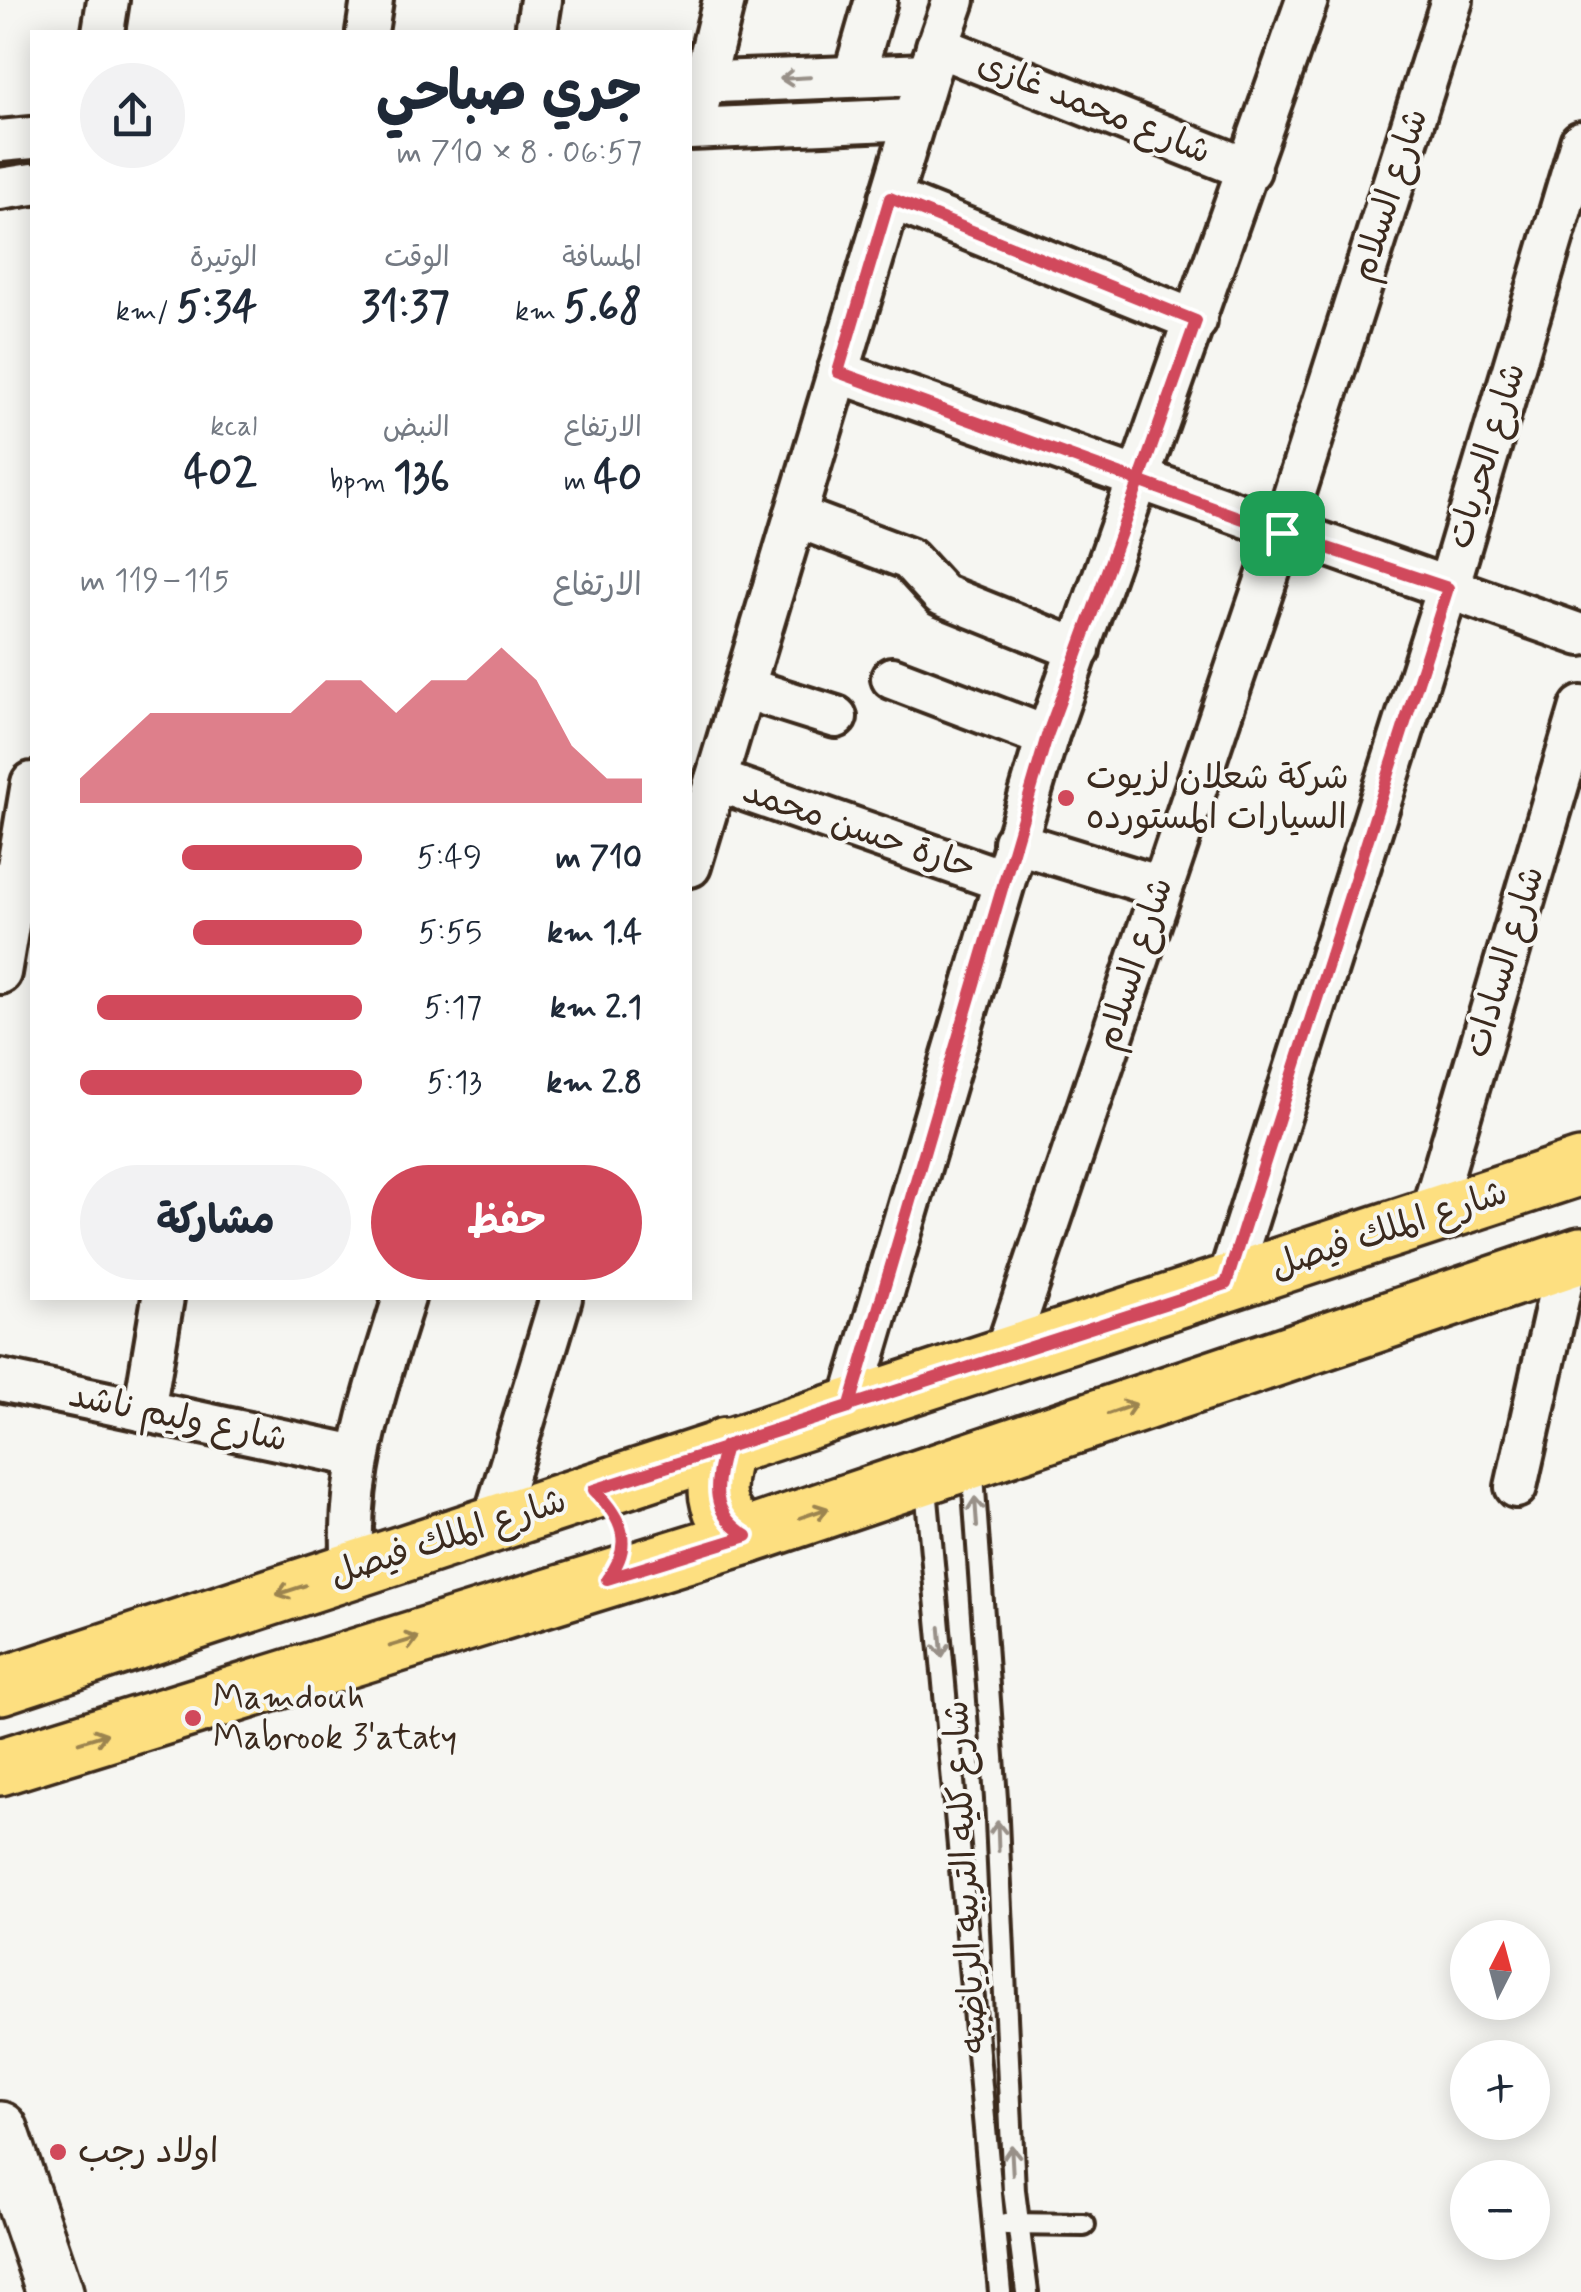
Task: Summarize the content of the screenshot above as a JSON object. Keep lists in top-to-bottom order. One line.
{"streets":{"main road":["شارع الملك فيصل"],"street":["شارع محمد غازى","شارع السلام","شارع الحريات","حارة حسن محمد","شارع السادات","شارع وليم ناشد"],"lane":["شارع كليه التربيه الرياضيه"]},"crossings":[["شارع السلام","شارع الملك فيصل"],["شارع الحريات","شارع الملك فيصل"],["شارع السادات","شارع الملك فيصل"]],"places":["شركة شعلان لزيوت السيارات المستورده","Mamdouh Mabrook 3'ataty","اولاد رجب"],"north":"top","page":{"heading":["جري صباحي","06:57 · 8 × 710 m"],"stats":[["المسافة","5.68 km"],["الوقت","31:37"],["الوتيرة","5:34 /km"],["الارتفاع","40 m"],["النبض","136 bpm"],["kcal","402"]],"chart":["الارتفاع","115–119 m"],"list":[{"name":"710 m","note":"5:49"},{"name":"1.4 km","note":"5:55"},{"name":"2.1 km","note":"5:17"},{"name":"2.8 km","note":"5:13"}],"buttons":["حفظ","مشاركة"],"map_buttons":["+","−"]}}
